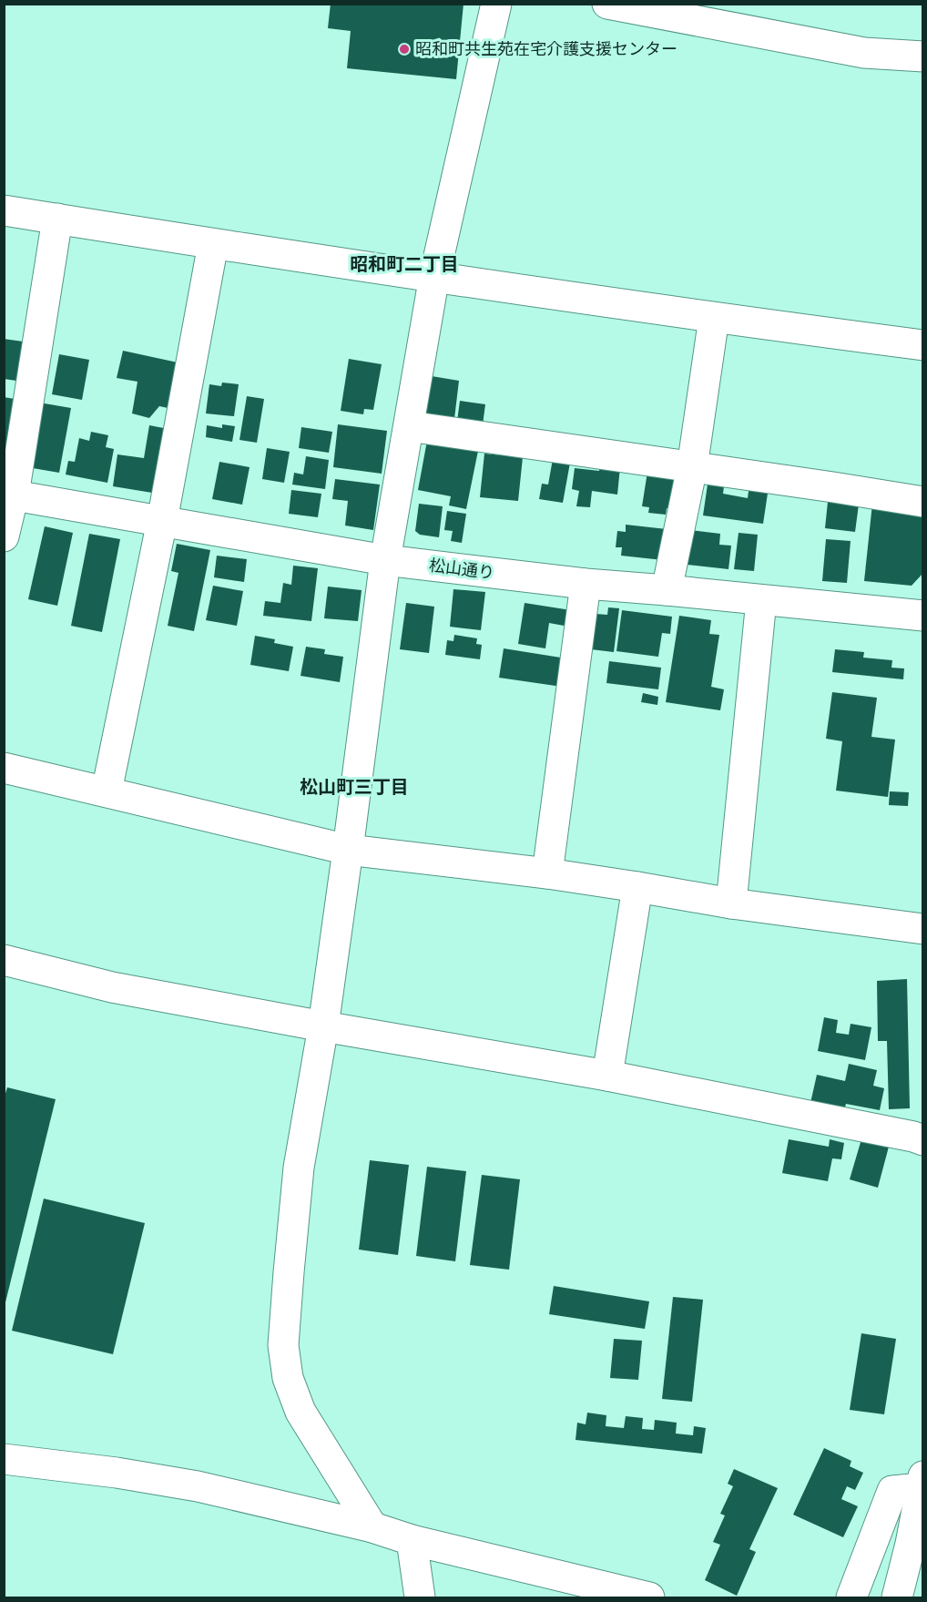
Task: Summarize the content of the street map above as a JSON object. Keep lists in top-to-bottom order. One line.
{"streets":{"main road":["松山通り"]},"districts":["昭和町二丁目","松山町三丁目"],"places":["昭和町共生苑在宅介護支援センター"]}
